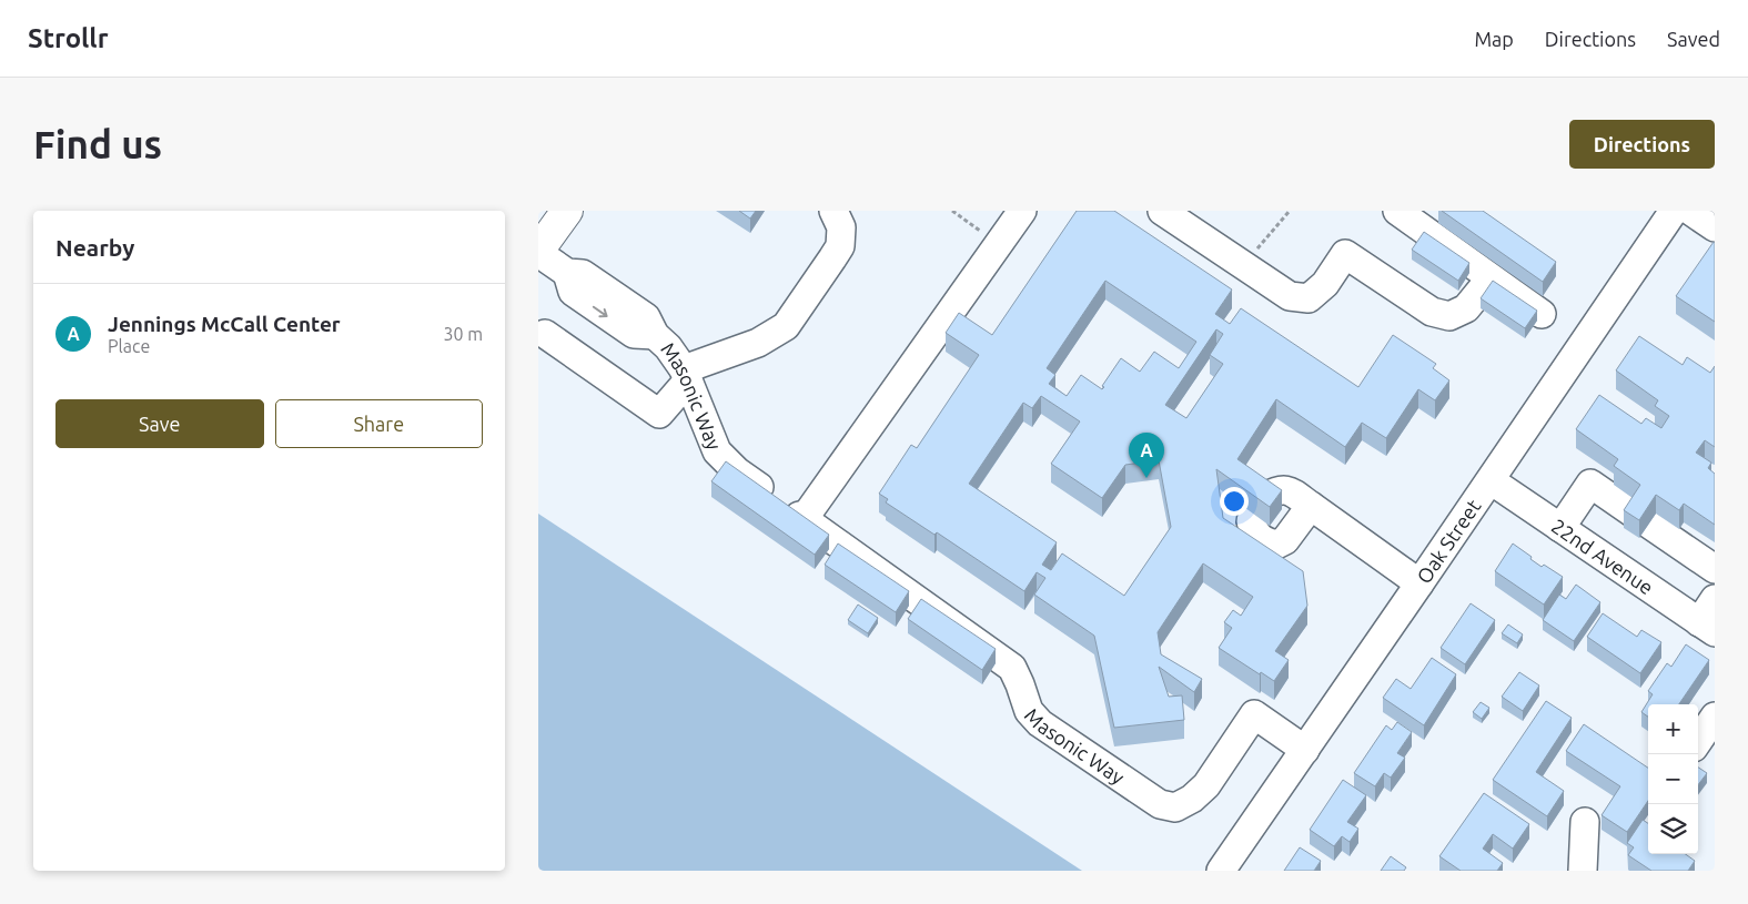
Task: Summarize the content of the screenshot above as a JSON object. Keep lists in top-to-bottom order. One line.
{"streets":{"street":["Masonic Way","Oak Street","22nd Avenue"]},"crossings":[["Masonic Way","Oak Street"],["Oak Street","22nd Avenue"]],"page":{"header":"Strollr","nav":["Map","Directions","Saved"],"buttons":["Directions",["Save","Share"]],"title":"Find us","heading":"Nearby","list":[{"mark":"A","name":"Jennings McCall Center","note":"Place","value":"30 m"}],"pins":"A","map_buttons":["+","−"]}}
